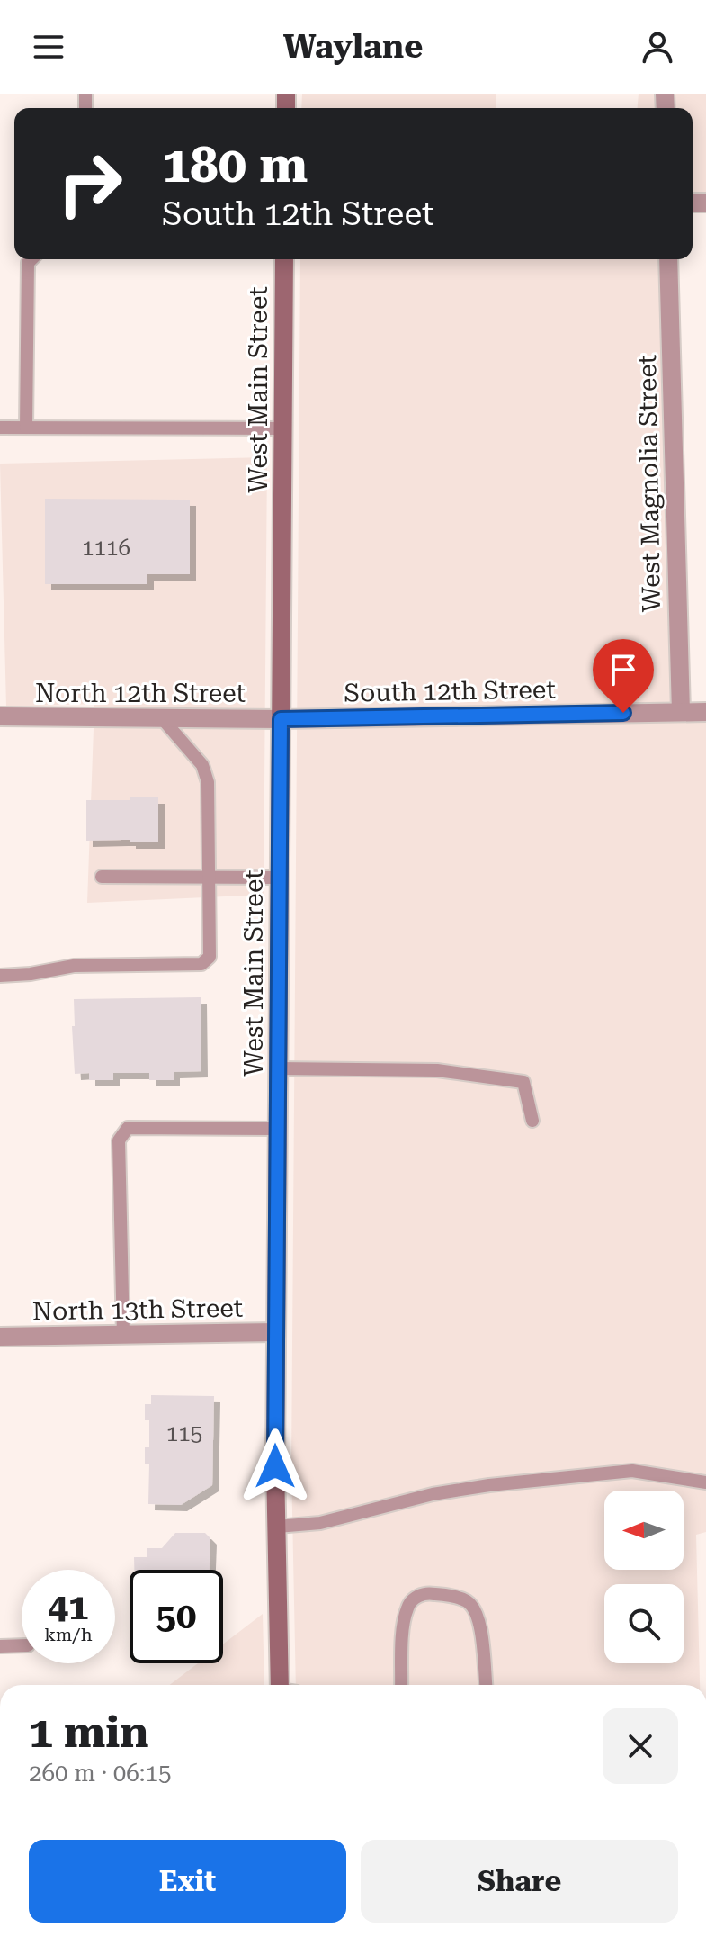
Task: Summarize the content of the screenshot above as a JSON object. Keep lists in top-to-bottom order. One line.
{"streets":{"main road":["West Main Street"],"street":["West Magnolia Street","South 12th Street","North 12th Street","North 13th Street"]},"crossings":[["West Main Street","South 12th Street"],["West Main Street","North 12th Street"],["West Main Street","North 13th Street"],["West Magnolia Street","South 12th Street"],["South 12th Street","North 12th Street"]],"house_numbers":["1116","115"],"north":"left","page":{"header":"Waylane","turn":["180 m","South 12th Street"],"speed":"41 km/h","limit":"50","heading":["1 min","260 m · 06:15"],"buttons":["Exit","Share"]}}
